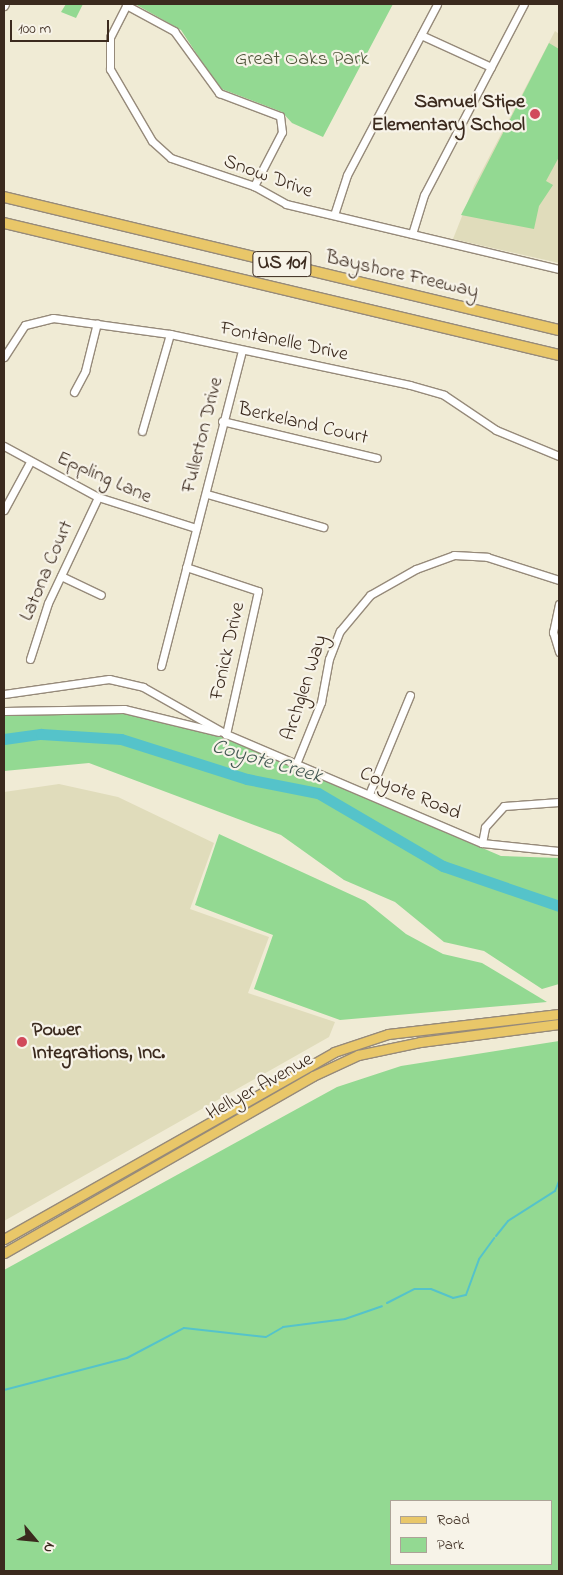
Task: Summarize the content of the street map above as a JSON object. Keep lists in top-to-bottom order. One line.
{"streets":{"highway":["US 101","Bayshore Freeway"],"main road":["Hellyer Avenue"],"street":["Snow Drive","Fontanelle Drive","Berkeland Court","Fullerton Drive","Eppling Lane","Latona Court","Fonick Drive","Archglen Way","Coyote Road"]},"crossings":[["Fontanelle Drive","Fullerton Drive"],["Berkeland Court","Fullerton Drive"],["Fullerton Drive","Eppling Lane"],["Fullerton Drive","Fonick Drive"],["Eppling Lane","Latona Court"],["Fonick Drive","Coyote Road"],["Archglen Way","Coyote Road"]],"water":["Coyote Creek"],"parks":["Great Oaks Park"],"places":["Samuel Stipe Elementary School","Power Integrations, Inc."],"legend":["Road","Park"],"scale_bar":"100 m","north":"bottom right"}
